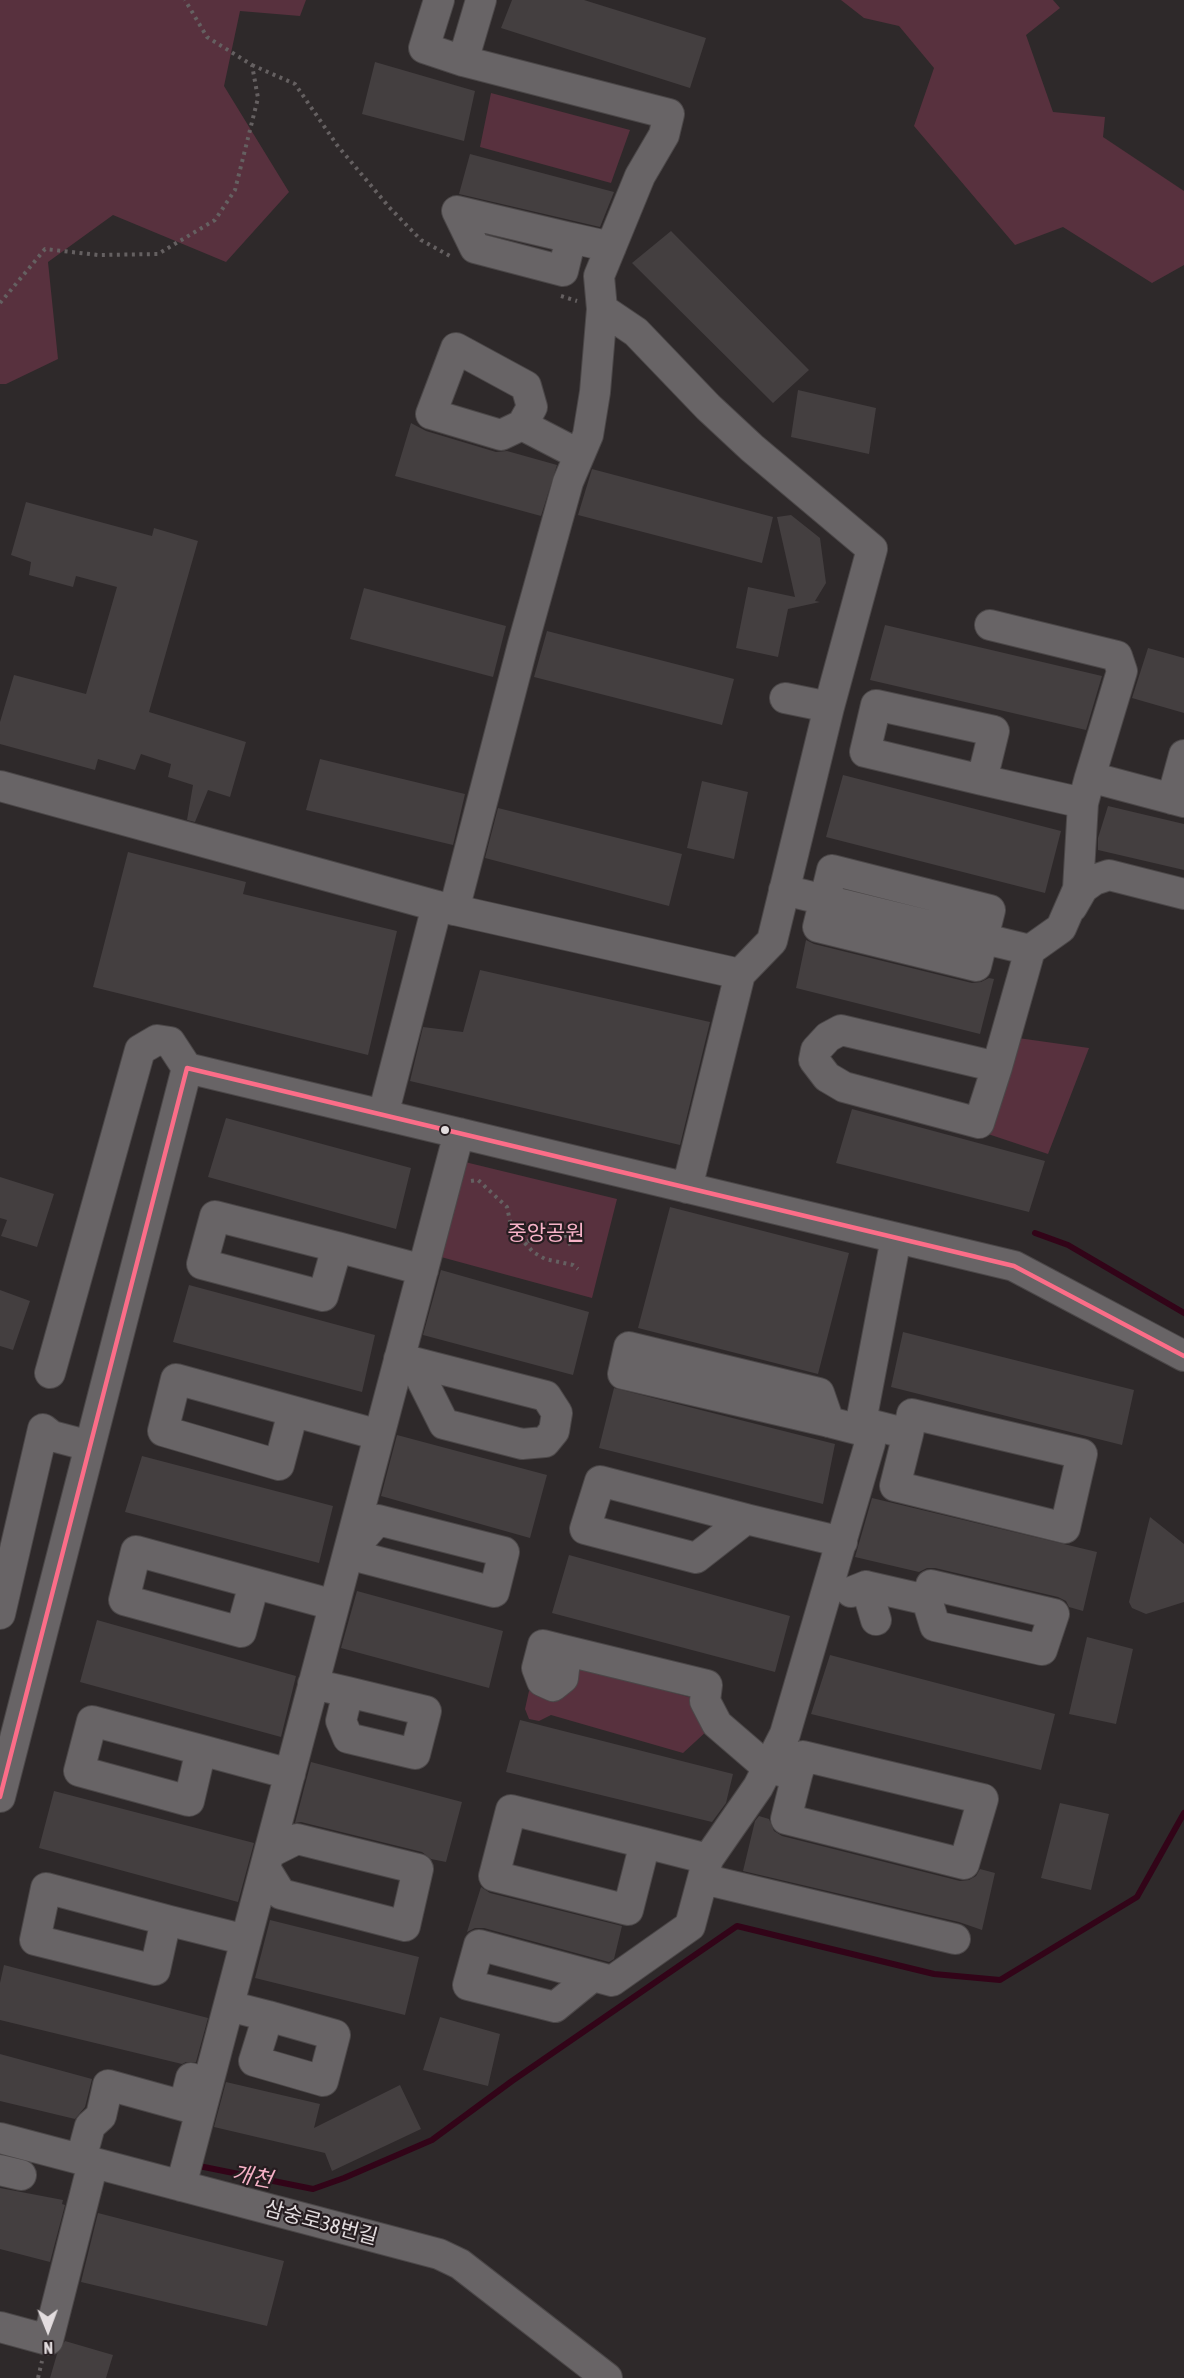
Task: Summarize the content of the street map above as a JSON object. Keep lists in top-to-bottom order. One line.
{"streets":{"street":["삼숭로38번길"]},"water":["개천"],"parks":["중앙공원"],"north":"bottom"}
